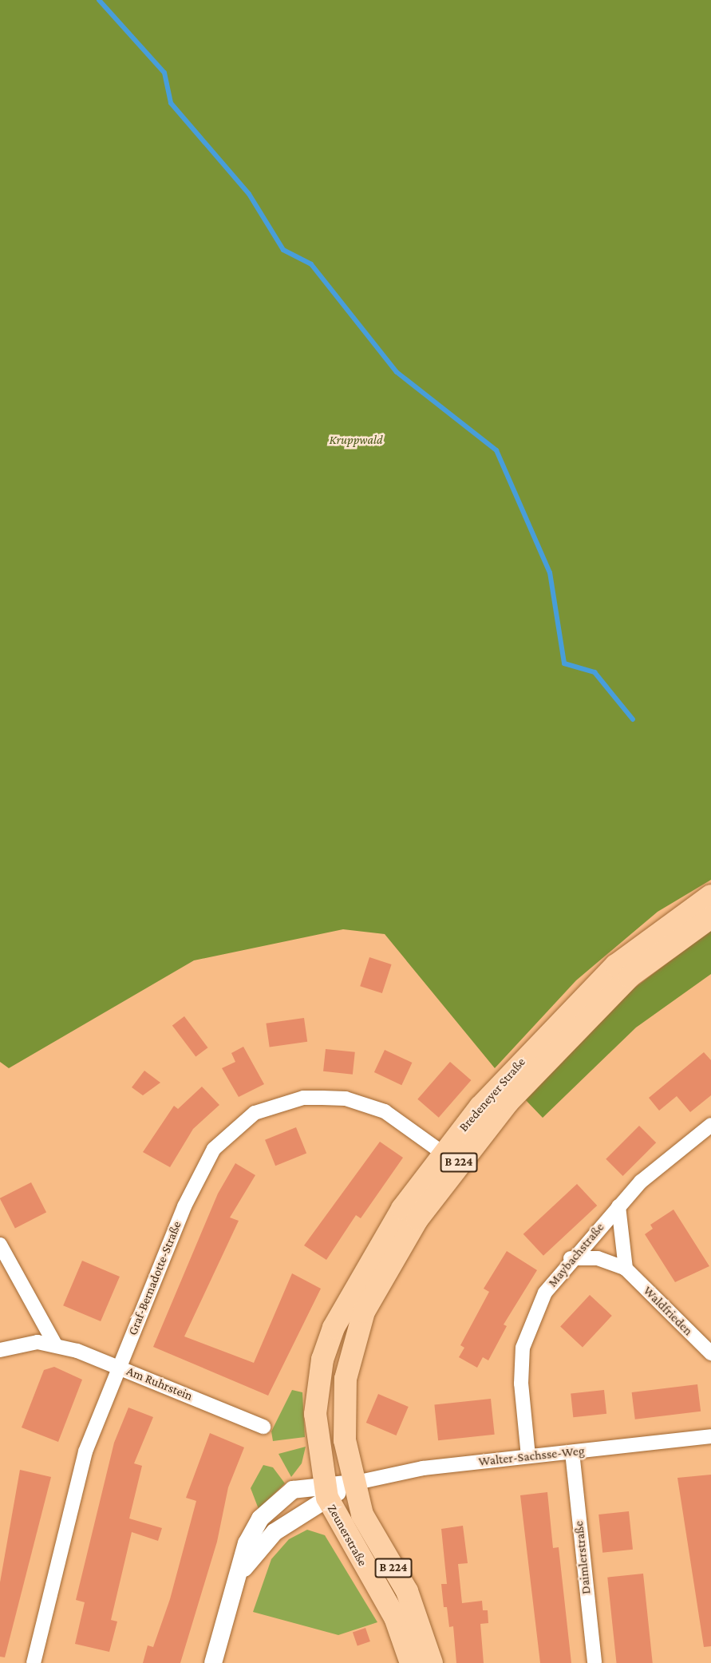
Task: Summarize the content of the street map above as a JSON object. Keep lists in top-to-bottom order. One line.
{"streets":{"main road":["Bredeneyer Straße","B 224","Zeunerstraße"],"street":["Maybachstraße","Graf-Bernadotte-Straße","Waldfrieden","Am Ruhrstein","Walter-Sachsse-Weg","Daimlerstraße"]},"crossings":[["Bredeneyer Straße","Graf-Bernadotte-Straße"],["Bredeneyer Straße","Walter-Sachsse-Weg"],["Bredeneyer Straße","Zeunerstraße"],["Maybachstraße","Waldfrieden"],["Maybachstraße","Walter-Sachsse-Weg"],["Graf-Bernadotte-Straße","Am Ruhrstein"],["Walter-Sachsse-Weg","Zeunerstraße"],["Walter-Sachsse-Weg","Daimlerstraße"]],"parks":["Kruppwald"]}
